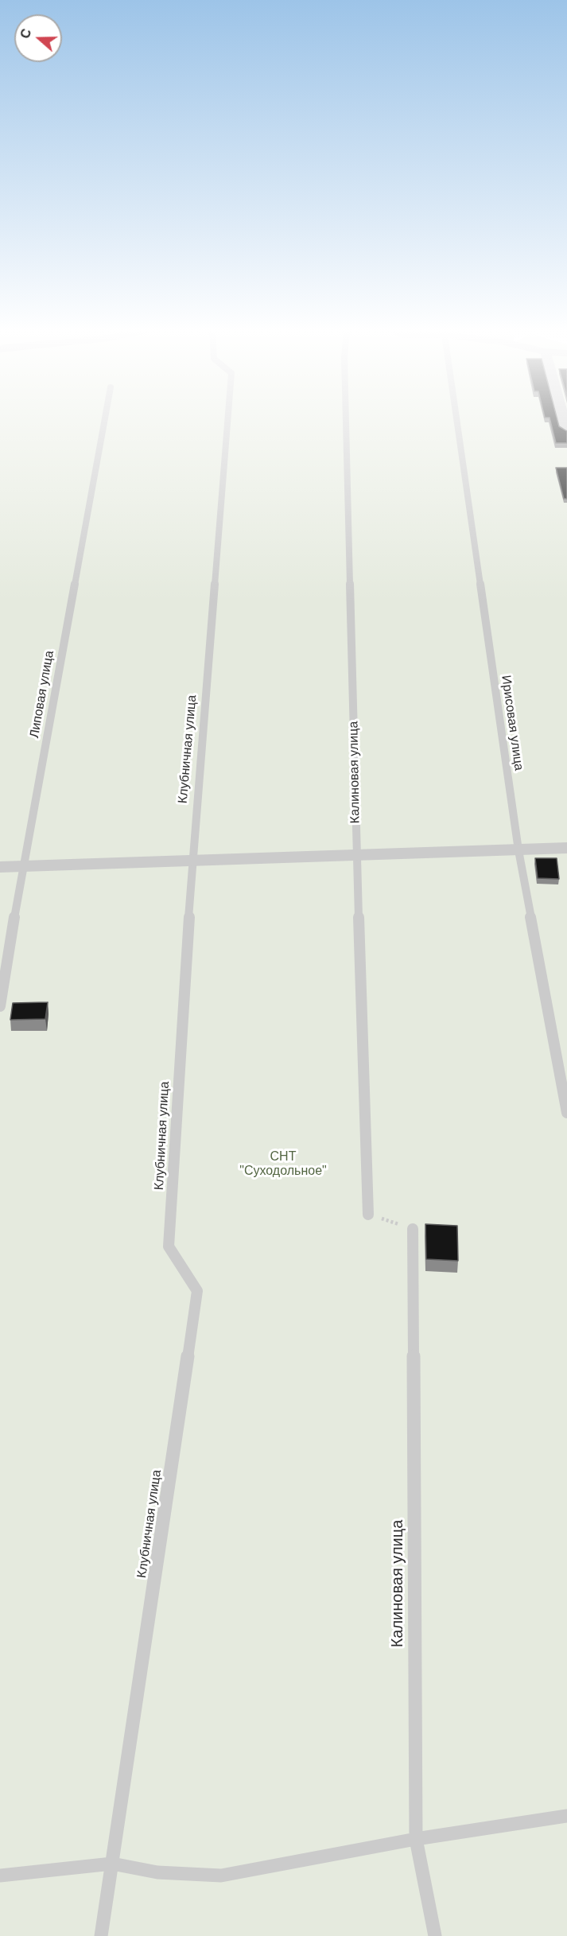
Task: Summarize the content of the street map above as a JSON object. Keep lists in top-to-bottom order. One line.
{"streets":{"lane":["Липовая улица","Ирисовая улица","Клубничная улица","Калиновая улица"]},"parks":["СНТ \"Суходольное\""],"north":"left"}
